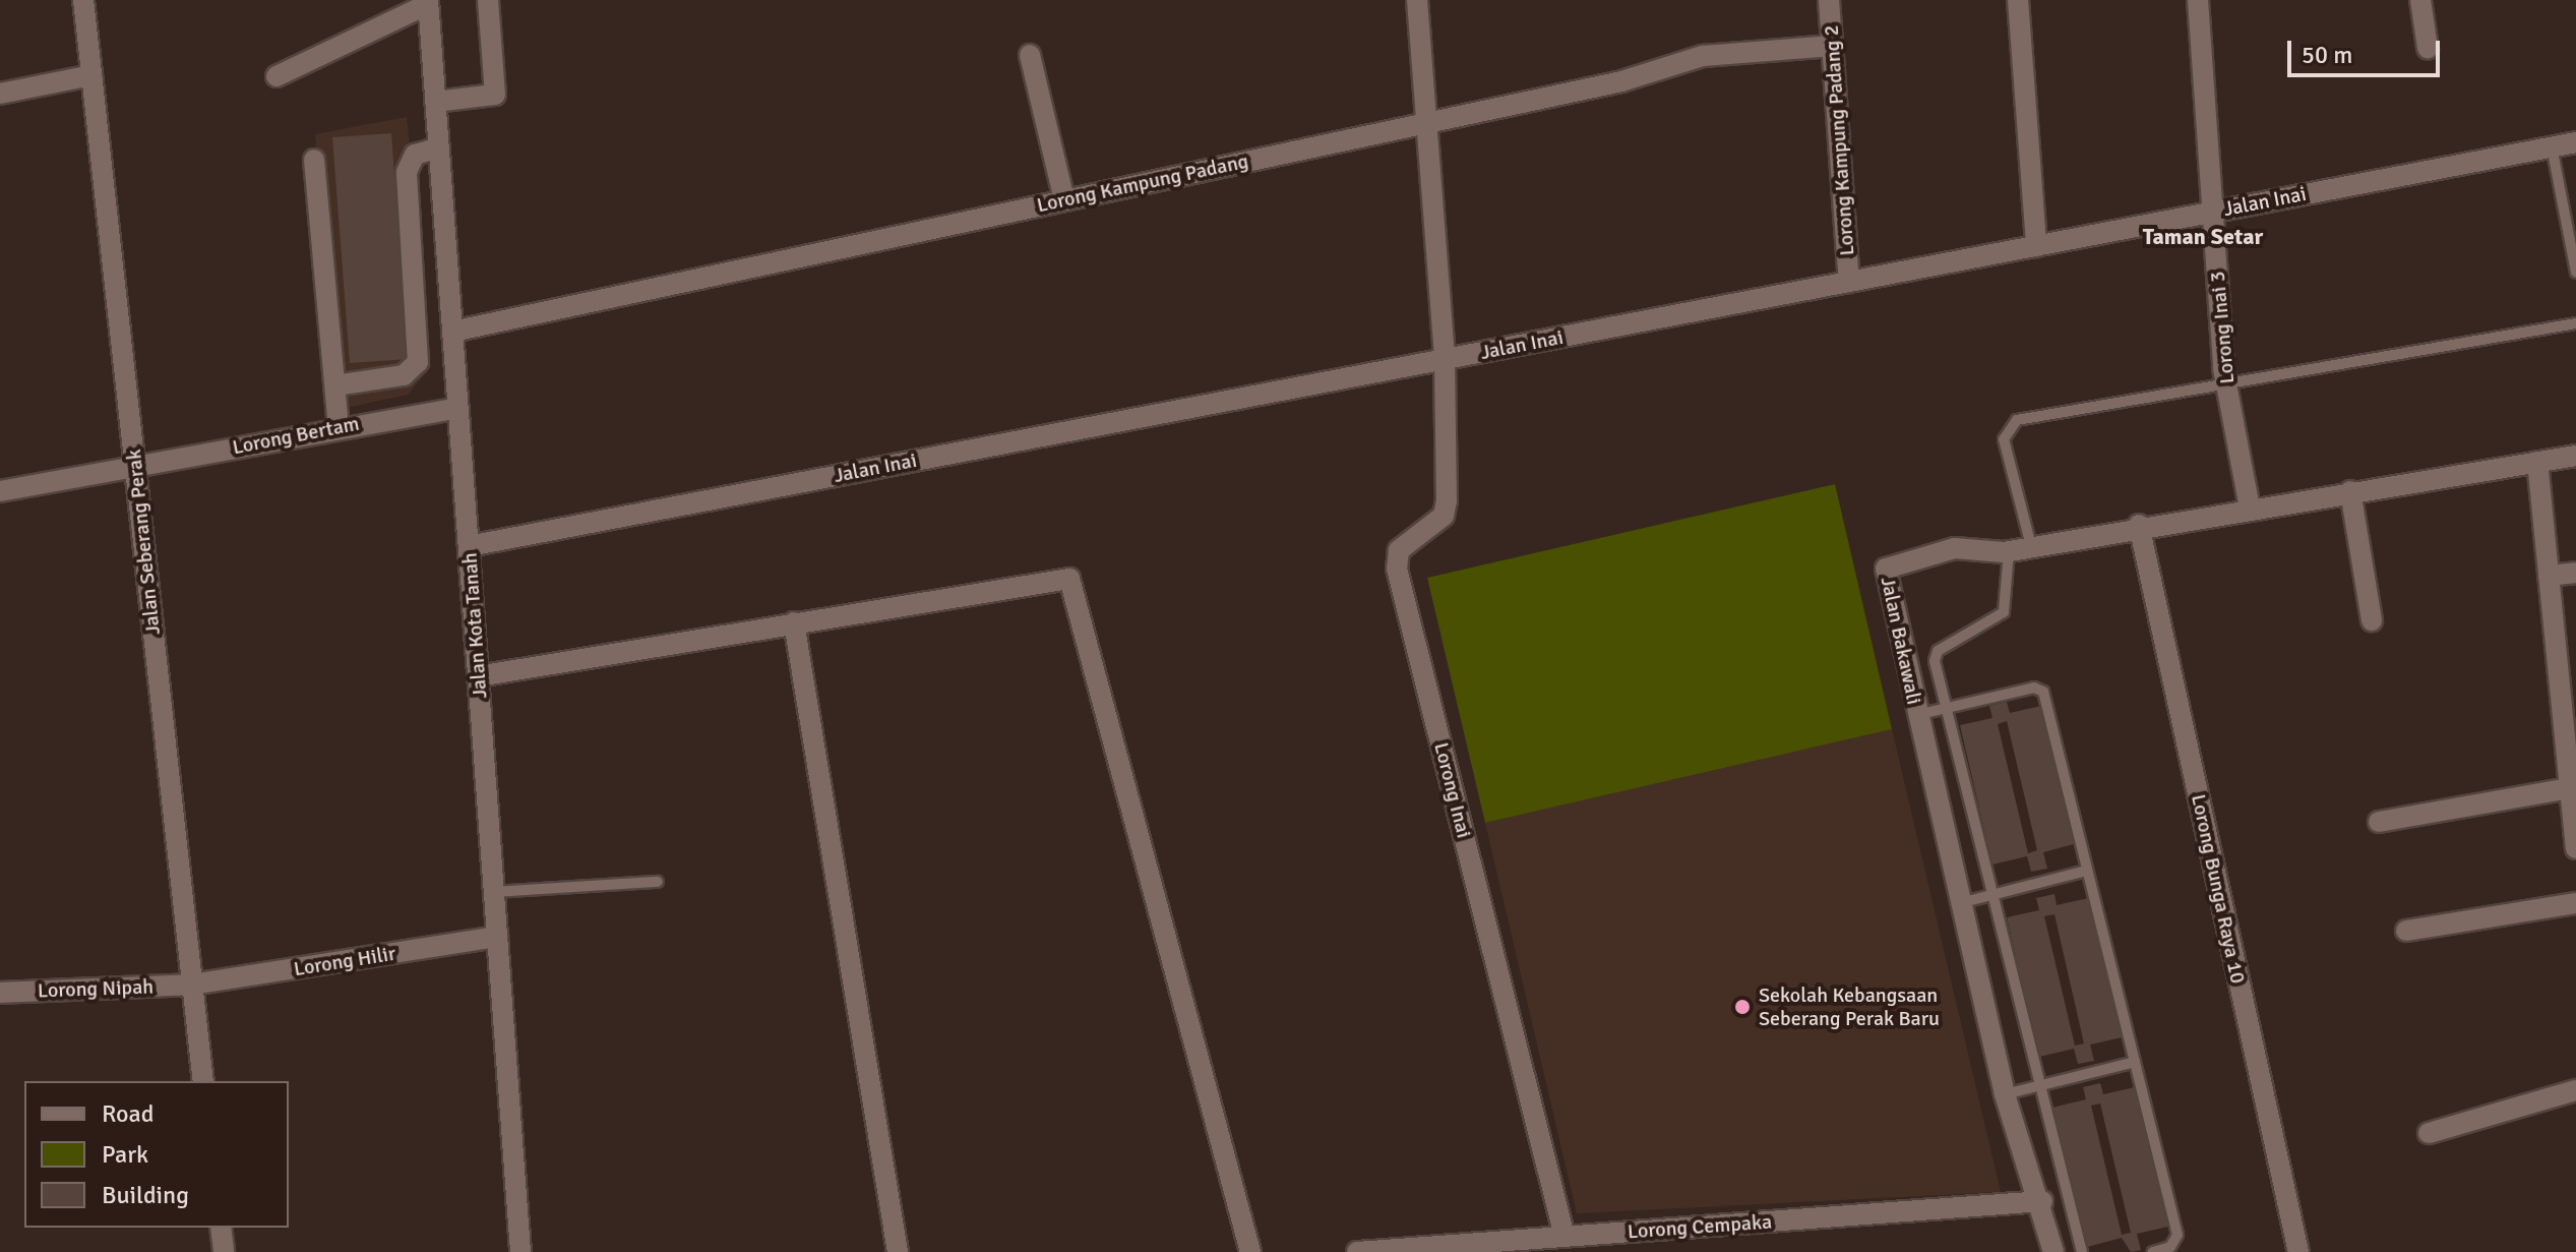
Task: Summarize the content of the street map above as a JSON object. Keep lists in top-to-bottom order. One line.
{"streets":{"street":["Lorong Kampung Padang 2","Lorong Kampung Padang","Jalan Inai","Lorong Inai 3","Lorong Bertam","Jalan Seberang Perak","Jalan Kota Tanah","Jalan Bakawali","Lorong Inai","Lorong Bunga Raya 10","Lorong Hilir","Lorong Nipah","Lorong Cempaka"]},"crossings":[["Lorong Kampung Padang 2","Lorong Kampung Padang"],["Lorong Kampung Padang 2","Jalan Inai"],["Lorong Kampung Padang","Jalan Kota Tanah"],["Lorong Kampung Padang","Lorong Inai"],["Jalan Inai","Lorong Inai 3"],["Jalan Inai","Jalan Kota Tanah"],["Jalan Inai","Lorong Inai"],["Lorong Inai 3","Jalan Bakawali"],["Lorong Bertam","Jalan Seberang Perak"],["Lorong Bertam","Jalan Kota Tanah"],["Jalan Seberang Perak","Lorong Hilir"],["Jalan Seberang Perak","Lorong Nipah"],["Jalan Kota Tanah","Lorong Hilir"],["Jalan Bakawali","Lorong Bunga Raya 10"],["Jalan Bakawali","Lorong Cempaka"],["Lorong Inai","Lorong Cempaka"],["Lorong Hilir","Lorong Nipah"]],"districts":["Taman Setar"],"places":["Sekolah Kebangsaan Seberang Perak Baru"],"legend":["Road","Park","Building"],"scale_bar":"50 m"}
